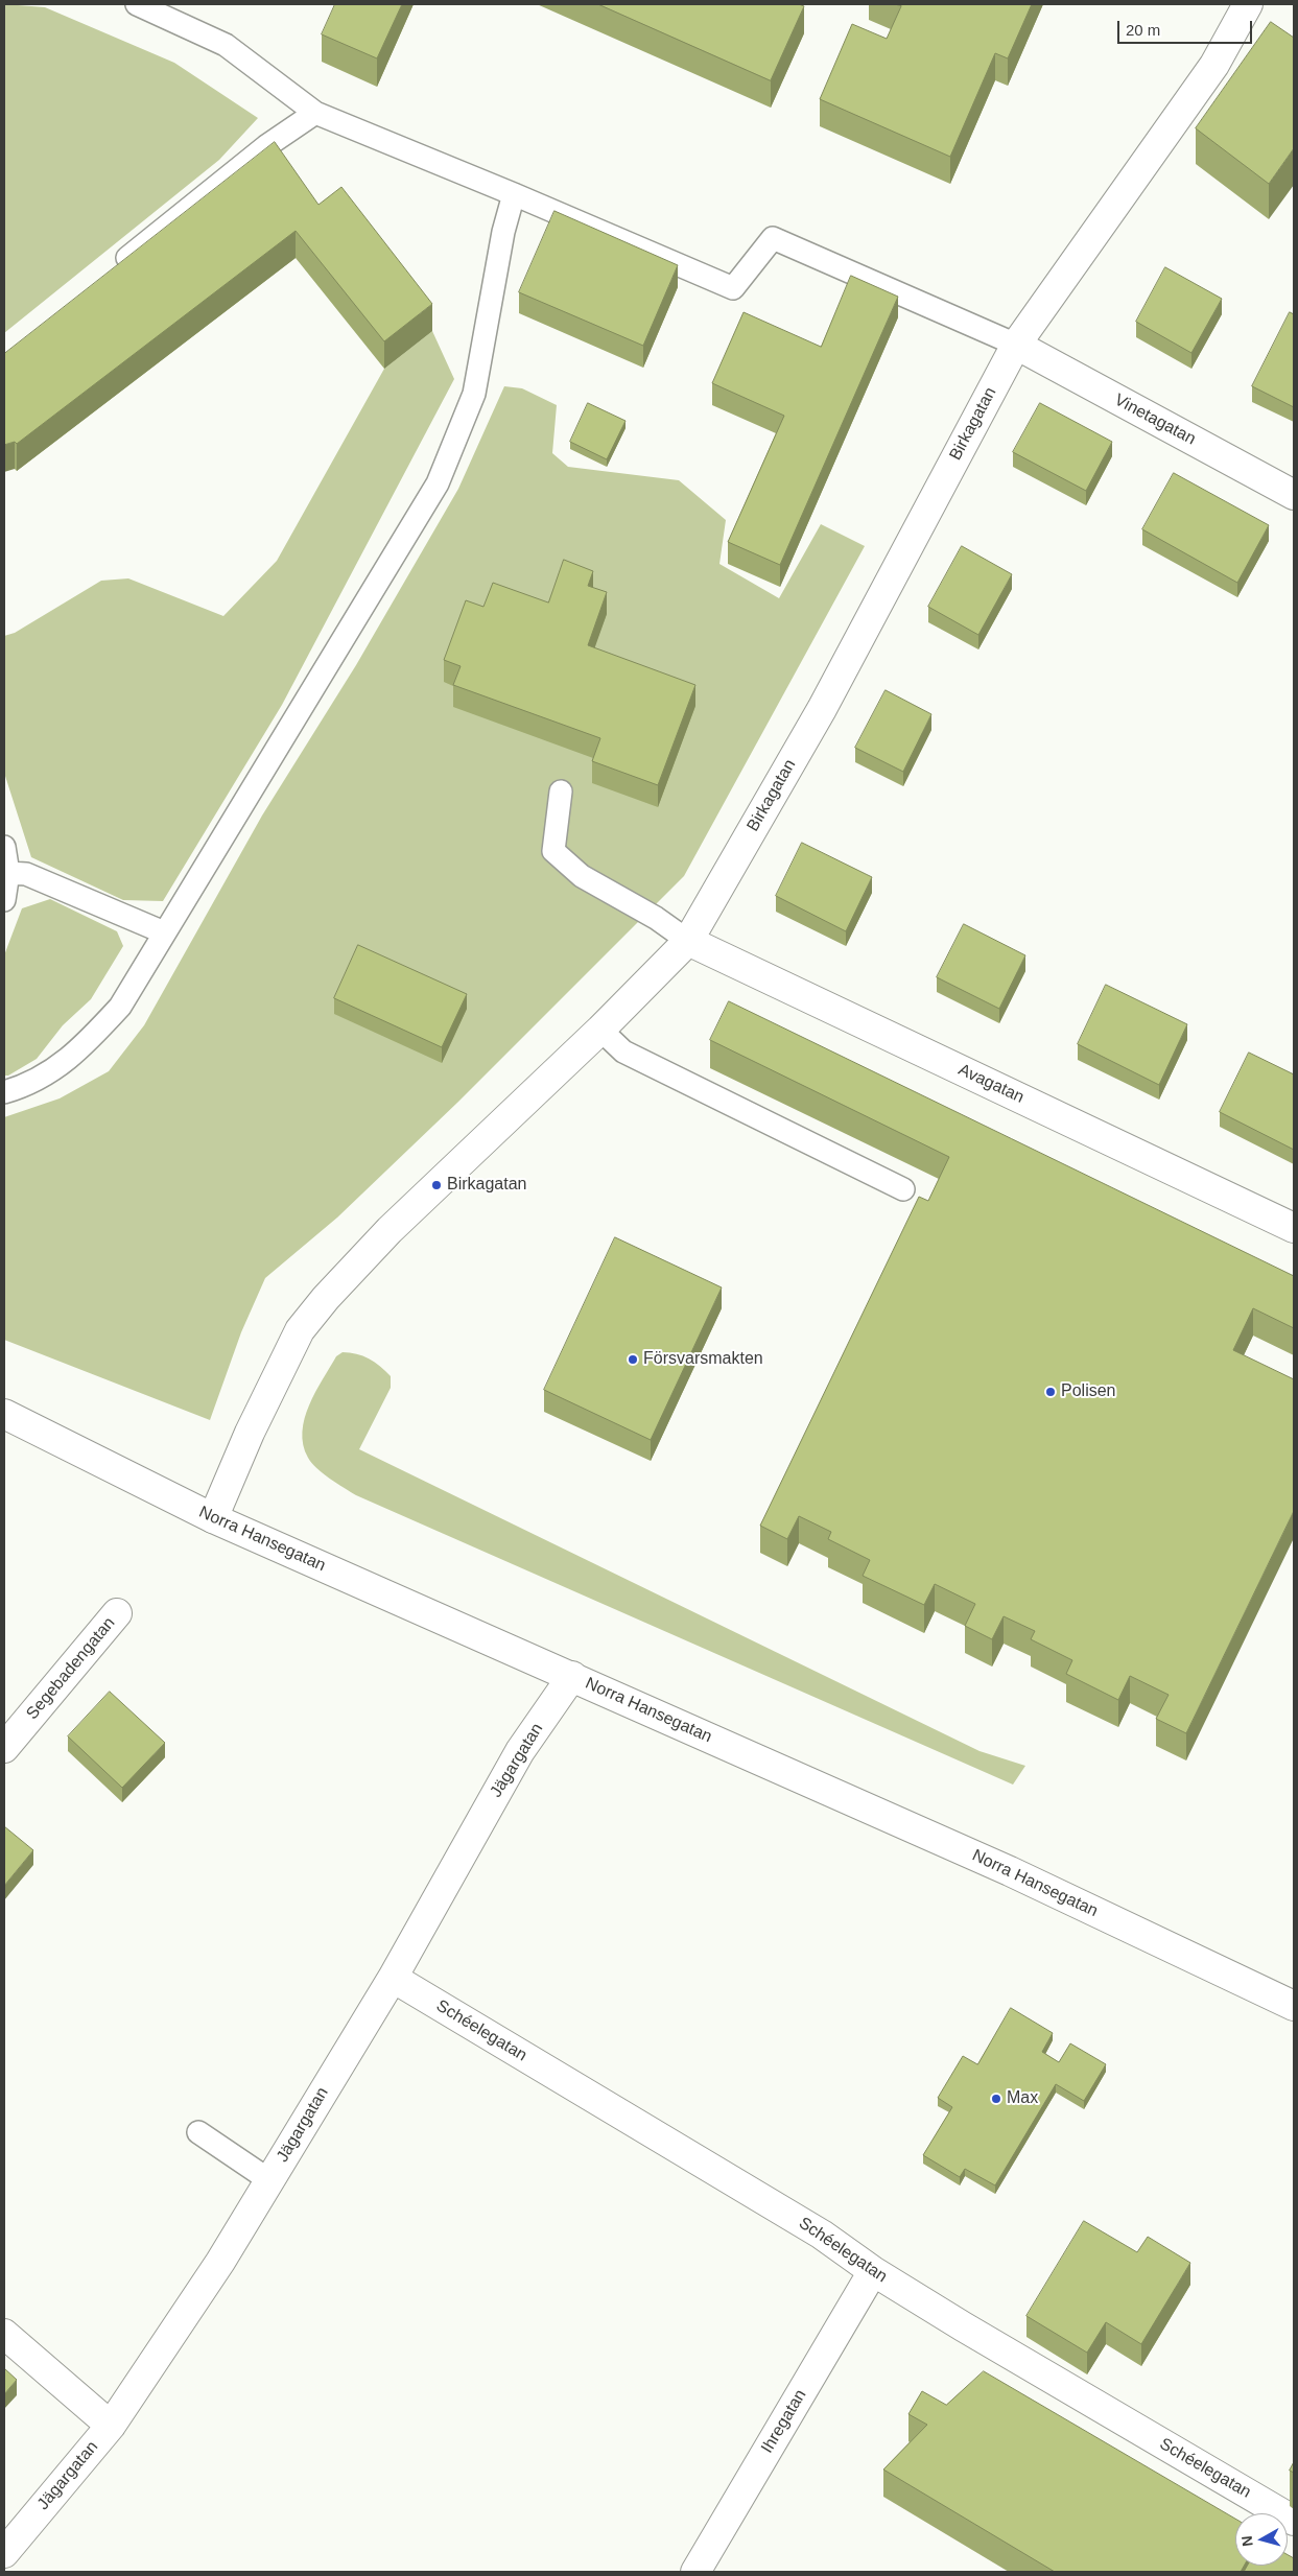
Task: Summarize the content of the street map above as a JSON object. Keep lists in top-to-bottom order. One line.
{"streets":{"street":["Vinetagatan","Birkagatan","Avagatan","Norra Hansegatan","Segebadengatan","Jägargatan","Schéelegatan","Ihregatan"]},"crossings":[["Vinetagatan","Birkagatan"],["Birkagatan","Avagatan"],["Birkagatan","Norra Hansegatan"],["Norra Hansegatan","Jägargatan"],["Jägargatan","Schéelegatan"],["Schéelegatan","Ihregatan"]],"places":["Birkagatan","Försvarsmakten","Polisen","Max"],"scale_bar":"20 m","north":"left"}
